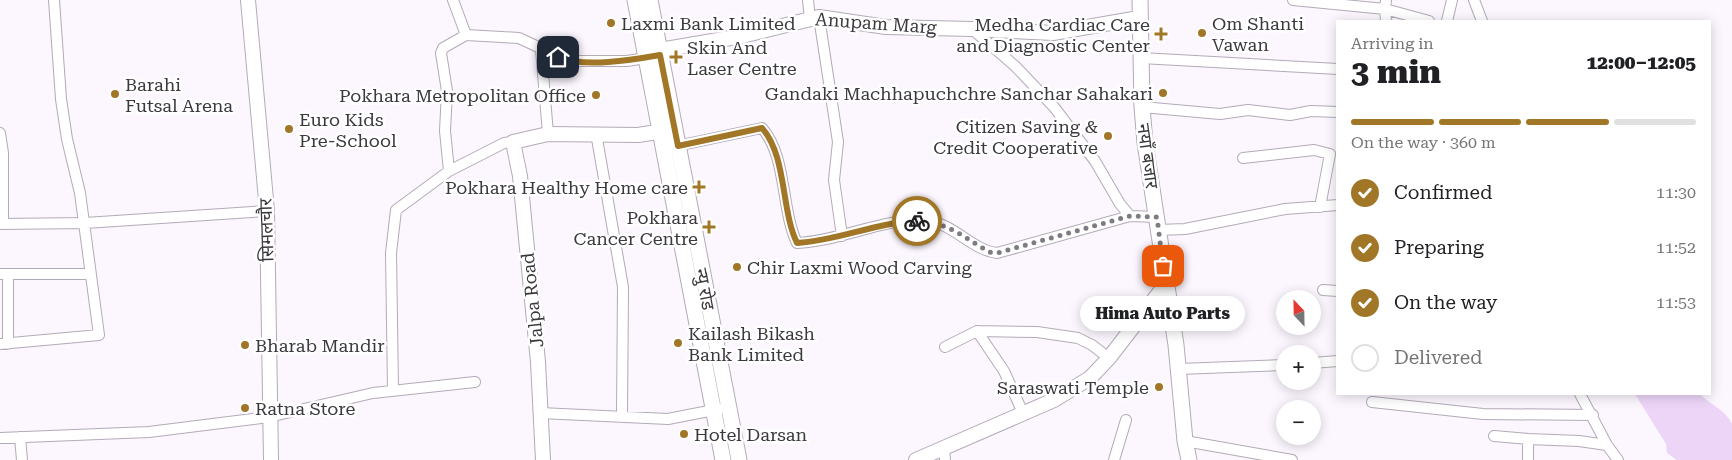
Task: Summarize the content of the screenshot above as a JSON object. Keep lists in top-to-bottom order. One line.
{"streets":{"main road":["Anupam Marg","नयाँ बजार","सिमलचौर","न्यु रोड","Jalpa Road"]},"crossings":[["Anupam Marg","नयाँ बजार"],["Anupam Marg","न्यु रोड"]],"places":{"other":["Laxmi Bank Limited","Om Shanti Vawan","Gandaki Machhapuchchre Sanchar Sahakari","Barahi Futsal Arena","Pokhara Metropolitan Office","Euro Kids Pre-School","Citizen Saving & Credit Cooperative","Hima Auto Parts","Chir Laxmi Wood Carving","Kailash Bikash Bank Limited","Bharab Mandir","Saraswati Temple","Ratna Store","Hotel Darsan"],"health":["Medha Cardiac Care and Diagnostic Center","Skin And Laser Centre","Pokhara Healthy Home care","Pokhara Cancer Centre"]},"north":"top","page":{"heading":["3 min","Arriving in","12:00–12:05"],"bar":"On the way · 360 m","list":[["Confirmed","11:30"],["Preparing","11:52"],["On the way","11:53"],"Delivered"],"map_buttons":["+","−"],"bubble":"Hima Auto Parts"}}
